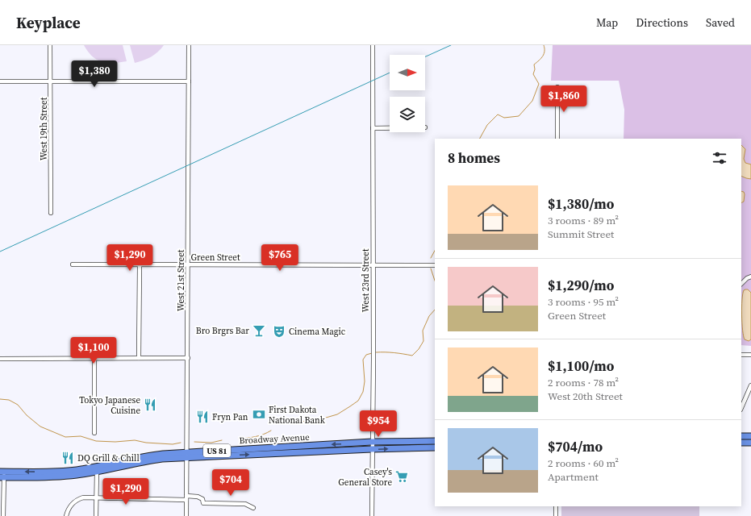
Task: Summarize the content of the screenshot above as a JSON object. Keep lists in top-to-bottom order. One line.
{"streets":{"highway":["Broadway Avenue","US 81"],"street":["West 19th Street","Green Street","West 21st Street","West 23rd Street"]},"crossings":[["Green Street","West 21st Street"],["Green Street","West 23rd Street"],["West 21st Street","Broadway Avenue"],["West 23rd Street","Broadway Avenue"]],"places":{"bar":["Bro Brgrs Bar"],"theatre":["Cinema Magic"],"restaurant":["Tokyo Japanese Cuisine","Fryn Pan","DQ Grill & Chill"],"bank":["First Dakota National Bank"],"supermarket":["Casey's General Store"]},"north":"right","page":{"header":"Keyplace","nav":["Map","Directions","Saved"],"price":["$1,380","$1,860","$1,290","$765","$1,100","$954","$704","$1,290"],"heading":"8 homes","list":[{"name":"$1,380/mo","note":"3 rooms · 89 m² · Summit Street"},{"name":"$1,290/mo","note":"3 rooms · 95 m² · Green Street"},{"name":"$1,100/mo","note":"2 rooms · 78 m² · West 20th Street"},{"name":"$704/mo","note":"2 rooms · 60 m² · Apartment"}]}}
